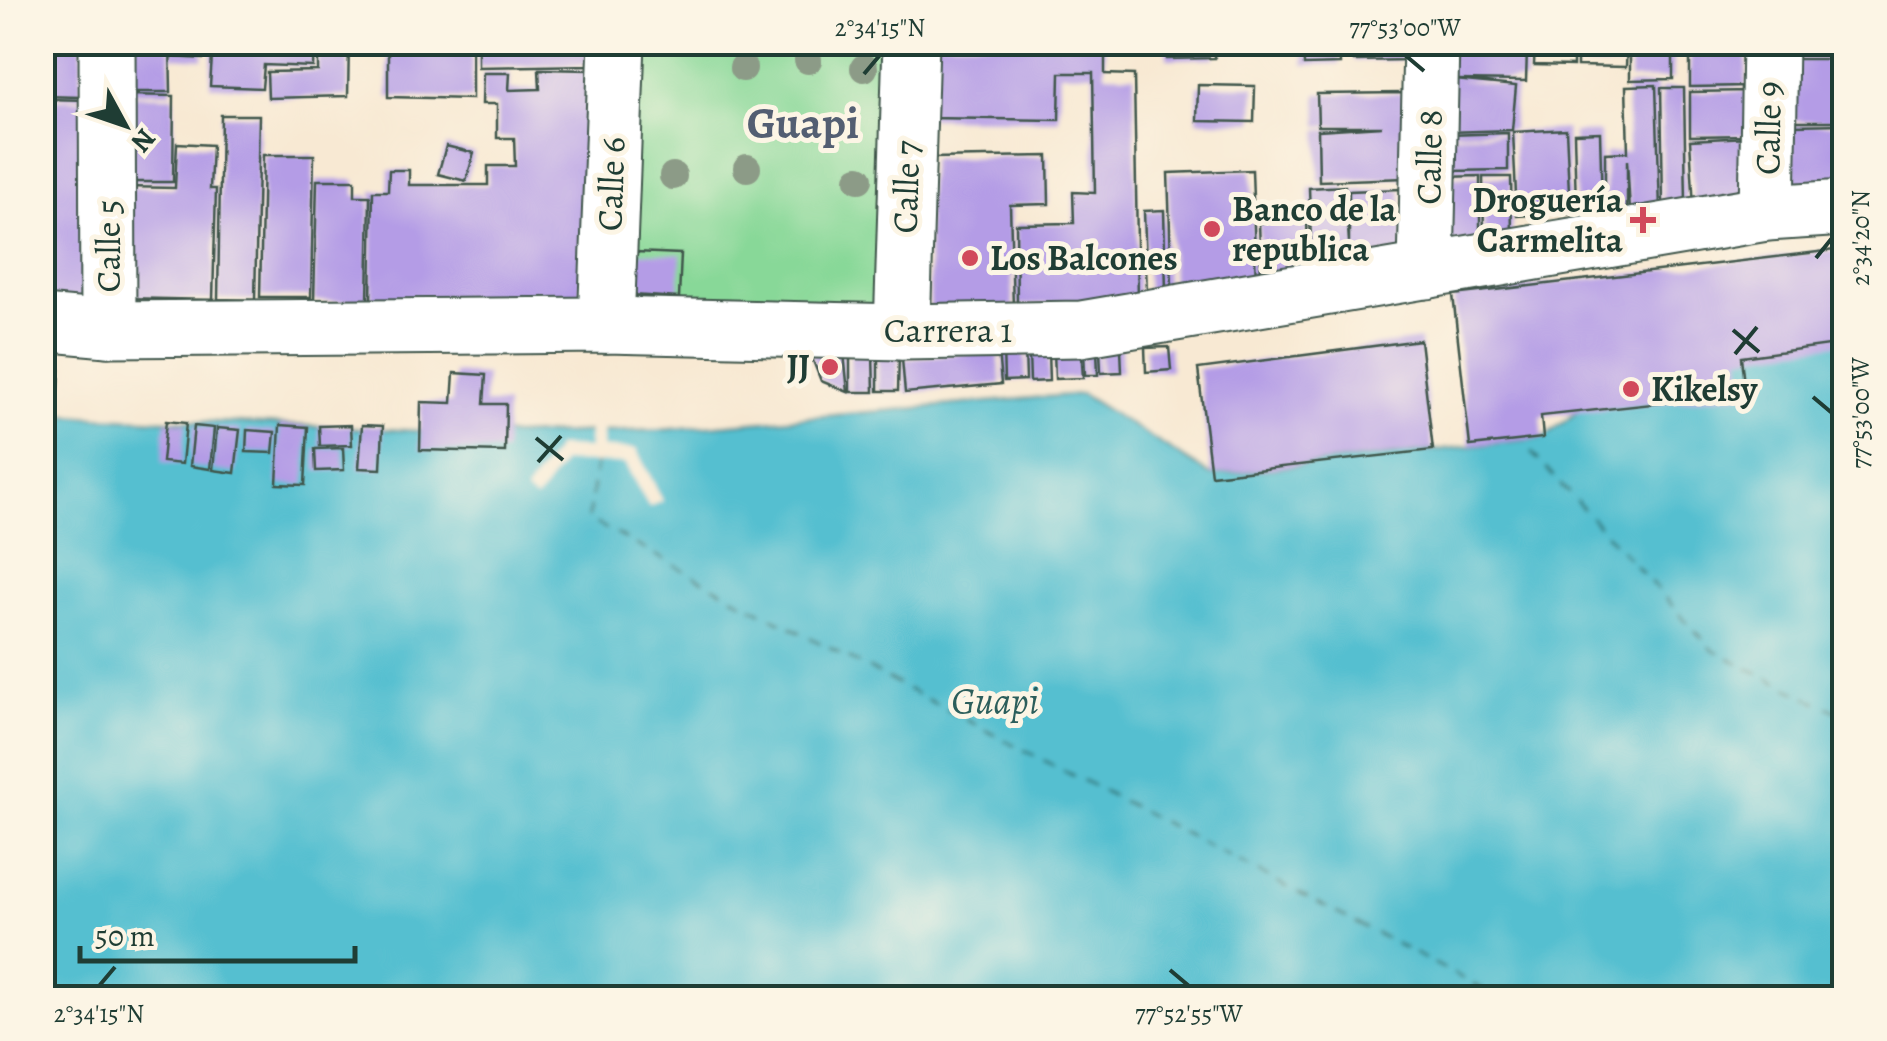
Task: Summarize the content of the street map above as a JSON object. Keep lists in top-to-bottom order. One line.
{"streets":{"street":["Calle 9","Calle 8","Calle 6","Calle 7","Calle 5","Carrera 1"]},"crossings":[["Calle 9","Carrera 1"],["Calle 8","Carrera 1"],["Calle 6","Carrera 1"],["Calle 7","Carrera 1"],["Calle 5","Carrera 1"]],"districts":["Guapi"],"water":["Guapi"],"places":{"health":["Droguería Carmelita"],"other":["Banco de la republica","Los Balcones","JJ","Kikelsy"]},"scale_bar":"50 m","north":"bottom right","coordinates":["2°34'15\"N","77°53'00\"W","2°34'20\"N","77°52'55\"W"]}
